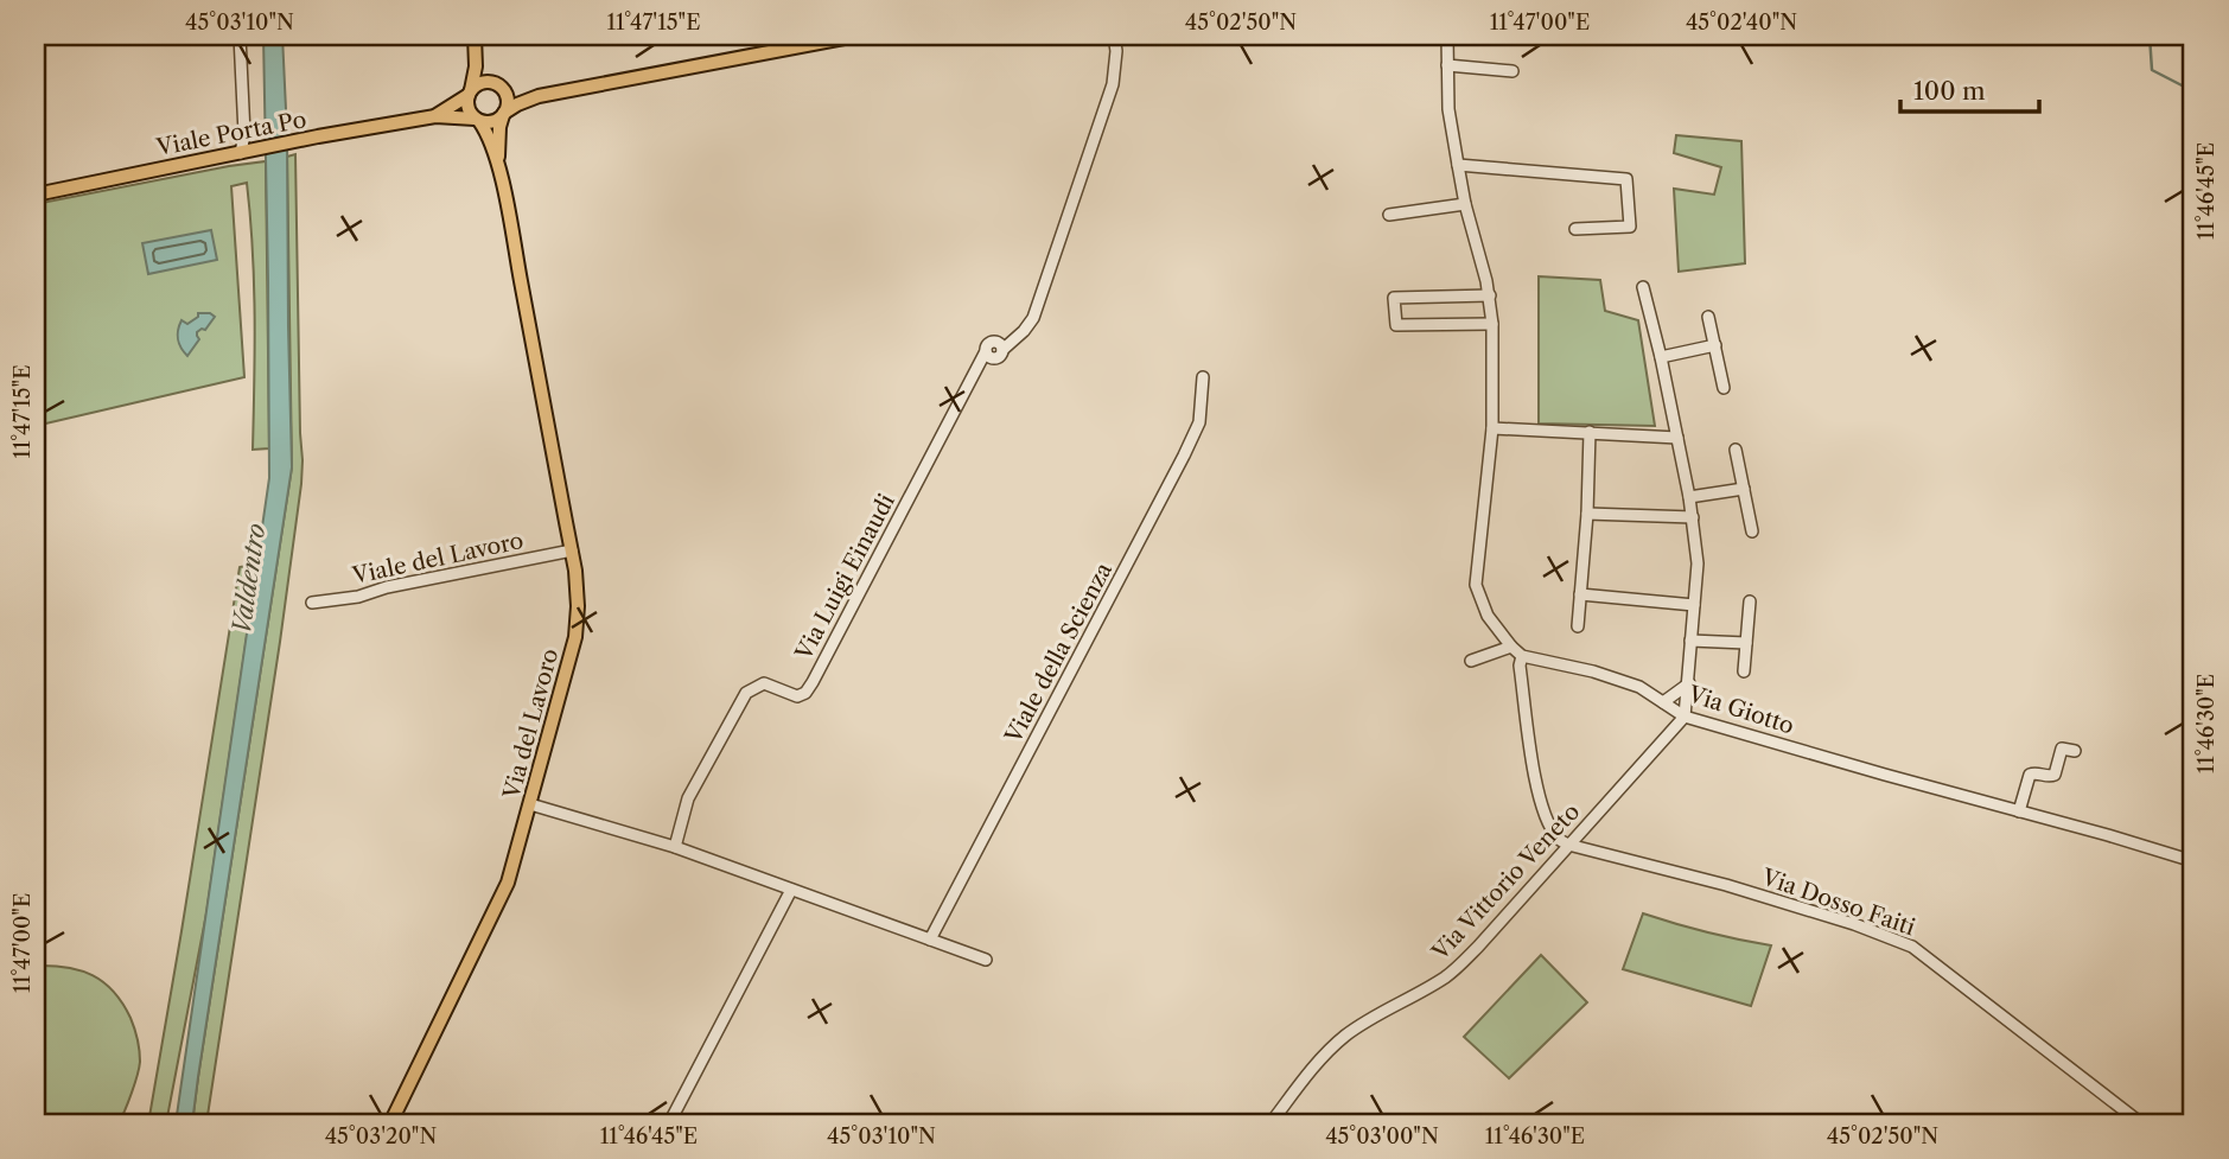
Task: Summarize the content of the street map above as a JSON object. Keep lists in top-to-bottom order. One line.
{"streets":{"main road":["Viale Porta Po","Via del Lavoro"],"street":["Viale del Lavoro","Via Luigi Einaudi","Viale della Scienza","Via Giotto","Via Vittorio Veneto","Via Dosso Faiti"]},"crossings":[["Viale del Lavoro","Via del Lavoro"],["Via Giotto","Via Vittorio Veneto"],["Via Vittorio Veneto","Via Dosso Faiti"]],"water":["Valdentro"],"scale_bar":"100 m","coordinates":["45°03'10\"N","11°47'15\"E","45°02'50\"N","11°47'00\"E","45°02'40\"N","11°46'45\"E","11°46'30\"E","45°03'20\"N","45°03'00\"N"]}
